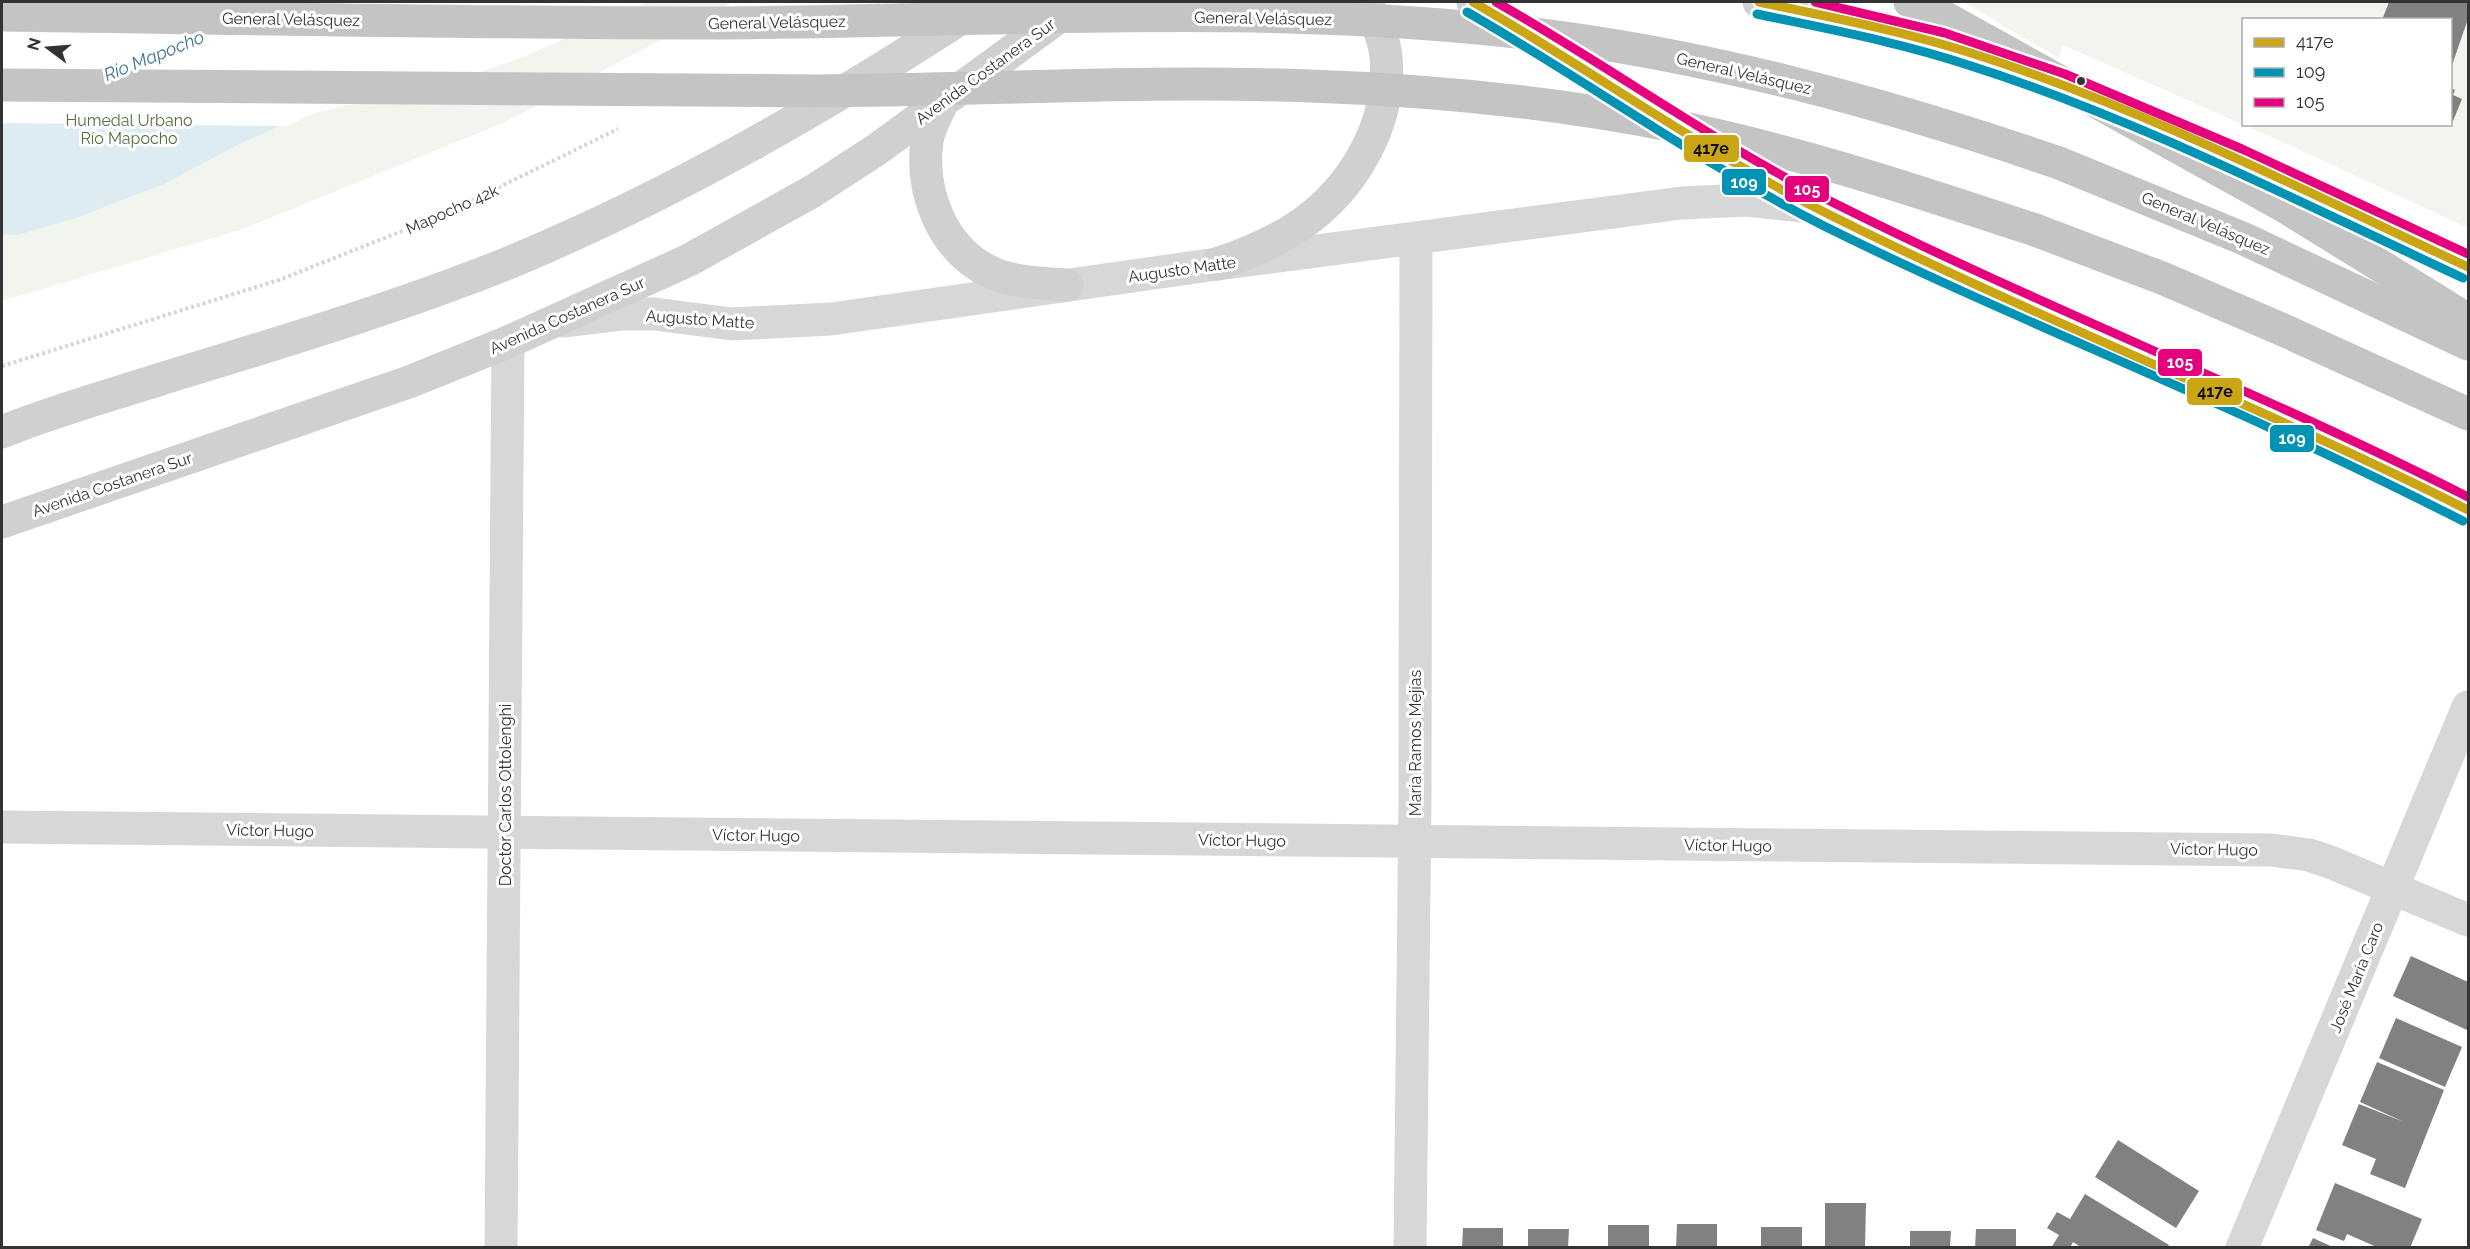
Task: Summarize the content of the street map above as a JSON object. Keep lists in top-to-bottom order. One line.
{"streets":{"highway":["General Velásquez"],"main road":["Avenida Costanera Sur"],"street":["Augusto Matte","María Ramos Mejías","Doctor Carlos Ottolenghi","Víctor Hugo","José María Caro"],"path":["Mapocho 42k"]},"crossings":[["Avenida Costanera Sur","Augusto Matte"],["Avenida Costanera Sur","Doctor Carlos Ottolenghi"],["Augusto Matte","María Ramos Mejías"],["María Ramos Mejías","Víctor Hugo"],["Doctor Carlos Ottolenghi","Víctor Hugo"],["Víctor Hugo","José María Caro"]],"water":["Río Mapocho"],"parks":["Humedal Urbano Río Mapocho"],"lines":["transit line 417e","transit line 105","transit line 109"],"legend":["417e","109","105"],"north":"left"}
